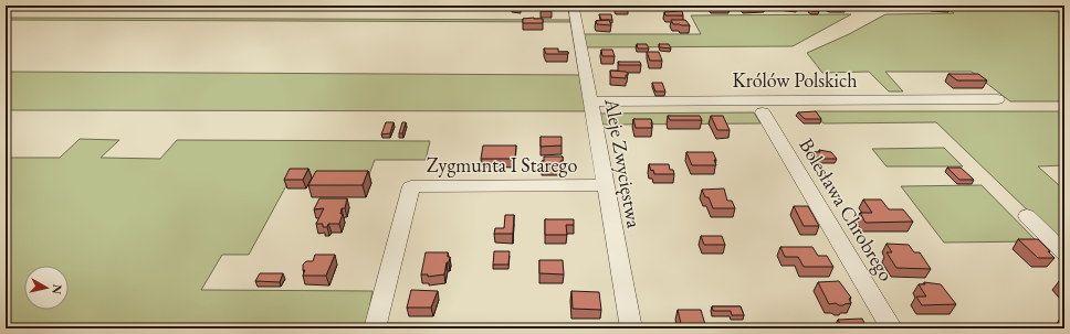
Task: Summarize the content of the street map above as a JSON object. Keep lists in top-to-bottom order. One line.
{"streets":{"street":["Królów Polskich","Aleje Zwycięstwa","Zygmunta I Starego","Bolesława Chrobrego"]},"crossings":[["Królów Polskich","Aleje Zwycięstwa"],["Aleje Zwycięstwa","Zygmunta I Starego"]],"north":"right"}
